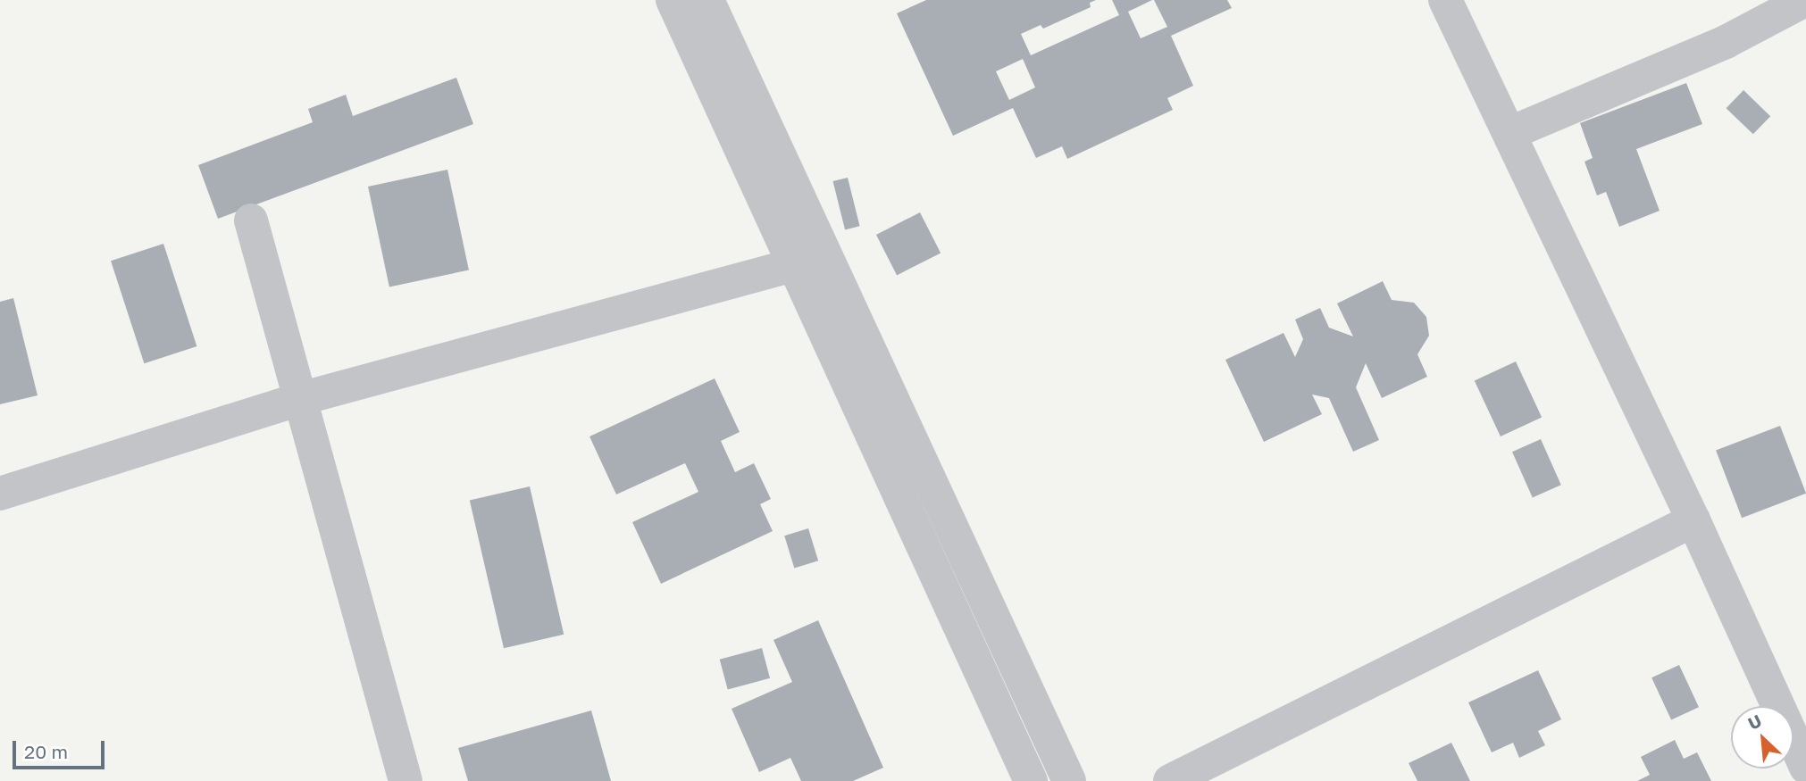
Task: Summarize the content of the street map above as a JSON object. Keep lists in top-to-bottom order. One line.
{"scale_bar":"20 m","north":"top left"}
